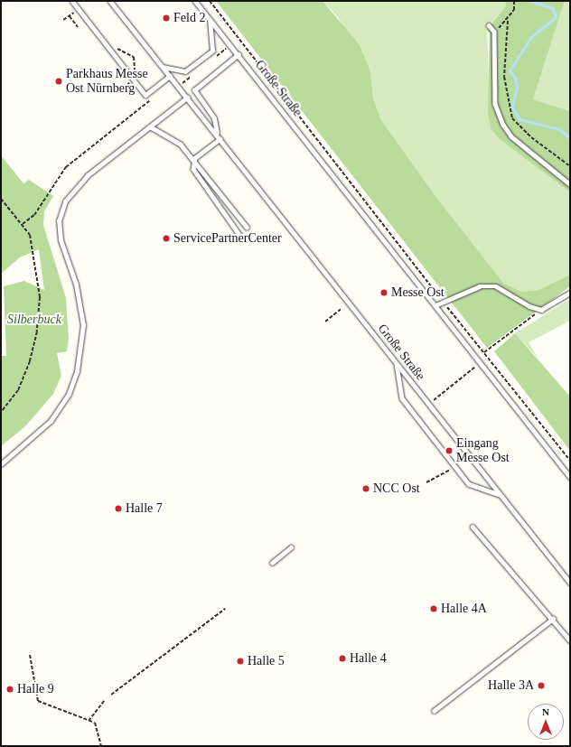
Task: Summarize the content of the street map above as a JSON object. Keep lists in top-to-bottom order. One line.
{"streets":{"lane":["Große Straße"]},"parks":["Silberbuck"],"places":["Feld 2","Parkhaus Messe Ost Nürnberg","ServicePartnerCenter","Messe Ost","Eingang Messe Ost","NCC Ost","Halle 7","Halle 4A","Halle 4","Halle 5","Halle 3A","Halle 9"],"north":"top"}
